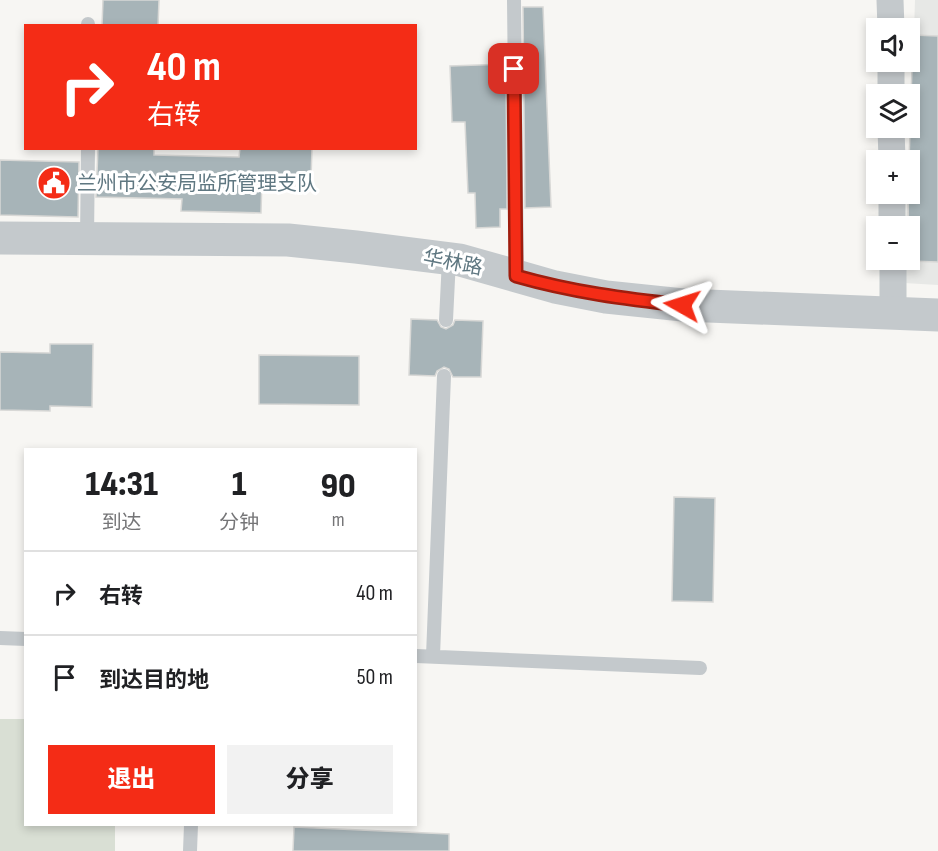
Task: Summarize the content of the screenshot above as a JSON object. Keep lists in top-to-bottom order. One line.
{"streets":{"street":["华林路"]},"places":{"public building":["兰州市公安局监所管理支队"]},"page":{"map_buttons":["+","−"],"turn":["40 m","右转"],"eta":["14:31","到达","1","分钟","90","m"],"list":[{"name":"右转","value":"40 m"},{"name":"到达目的地","value":"50 m"}],"buttons":["退出","分享"]}}
